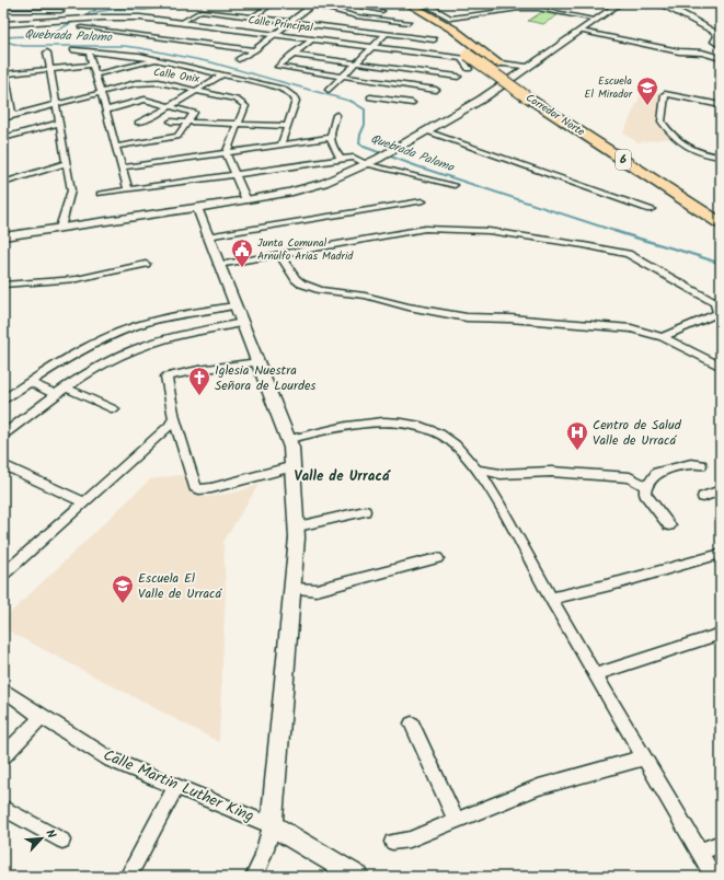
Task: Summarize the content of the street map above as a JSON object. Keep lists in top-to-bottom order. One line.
{"streets":{"highway":["Corredor Norte","6"],"street":["Calle Principal","Calle Onix","Calle Martin Luther King"]},"crossings":[["Calle Principal","Corredor Norte"]],"districts":["Valle de Urracá"],"water":["Quebrada Palomo"],"places":{"school or university":["Escuela El Mirador","Escuela El Valle de Urracá"],"public building":["Junta Comunal Arnulfo Arias Madrid"],"church":["Iglesia Nuestra Señora de Lourdes"],"hospital":["Centro de Salud Valle de Urracá"]},"north":"top right"}
